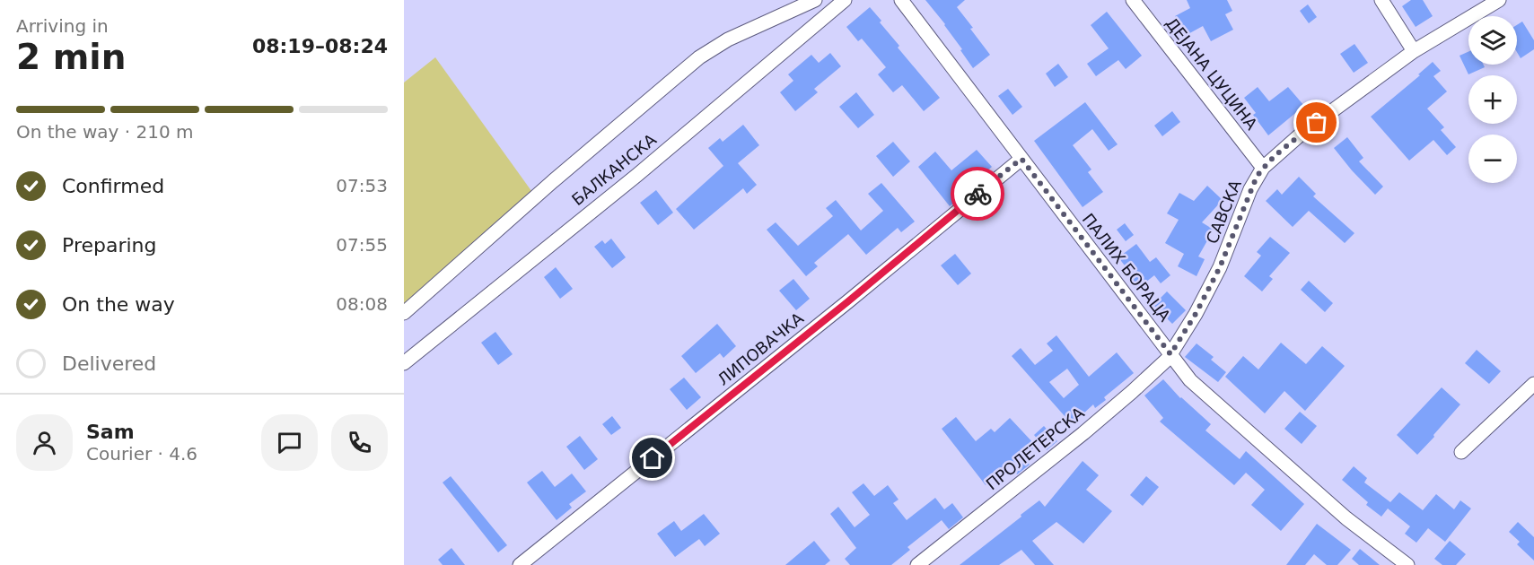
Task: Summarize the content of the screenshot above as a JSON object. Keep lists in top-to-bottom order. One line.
{"streets":{"street":["ДЕЈАНА ЦУЦИНА","БАЛКАНСКА","САВСКА","ПАЛИХ БОРАЦА","ЛИПОВАЧКА","ПРОЛЕТЕРСКА"]},"crossings":[["ДЕЈАНА ЦУЦИНА","САВСКА"],["САВСКА","ПАЛИХ БОРАЦА"],["САВСКА","ПРОЛЕТЕРСКА"],["ПАЛИХ БОРАЦА","ЛИПОВАЧКА"],["ПАЛИХ БОРАЦА","ПРОЛЕТЕРСКА"]],"page":{"heading":["2 min","Arriving in","08:19–08:24"],"panel":["Sam","Courier · 4.6"],"map_buttons":["+","−"],"bar":"On the way · 210 m","list":[["Confirmed","07:53"],["Preparing","07:55"],["On the way","08:08"],"Delivered"]}}
